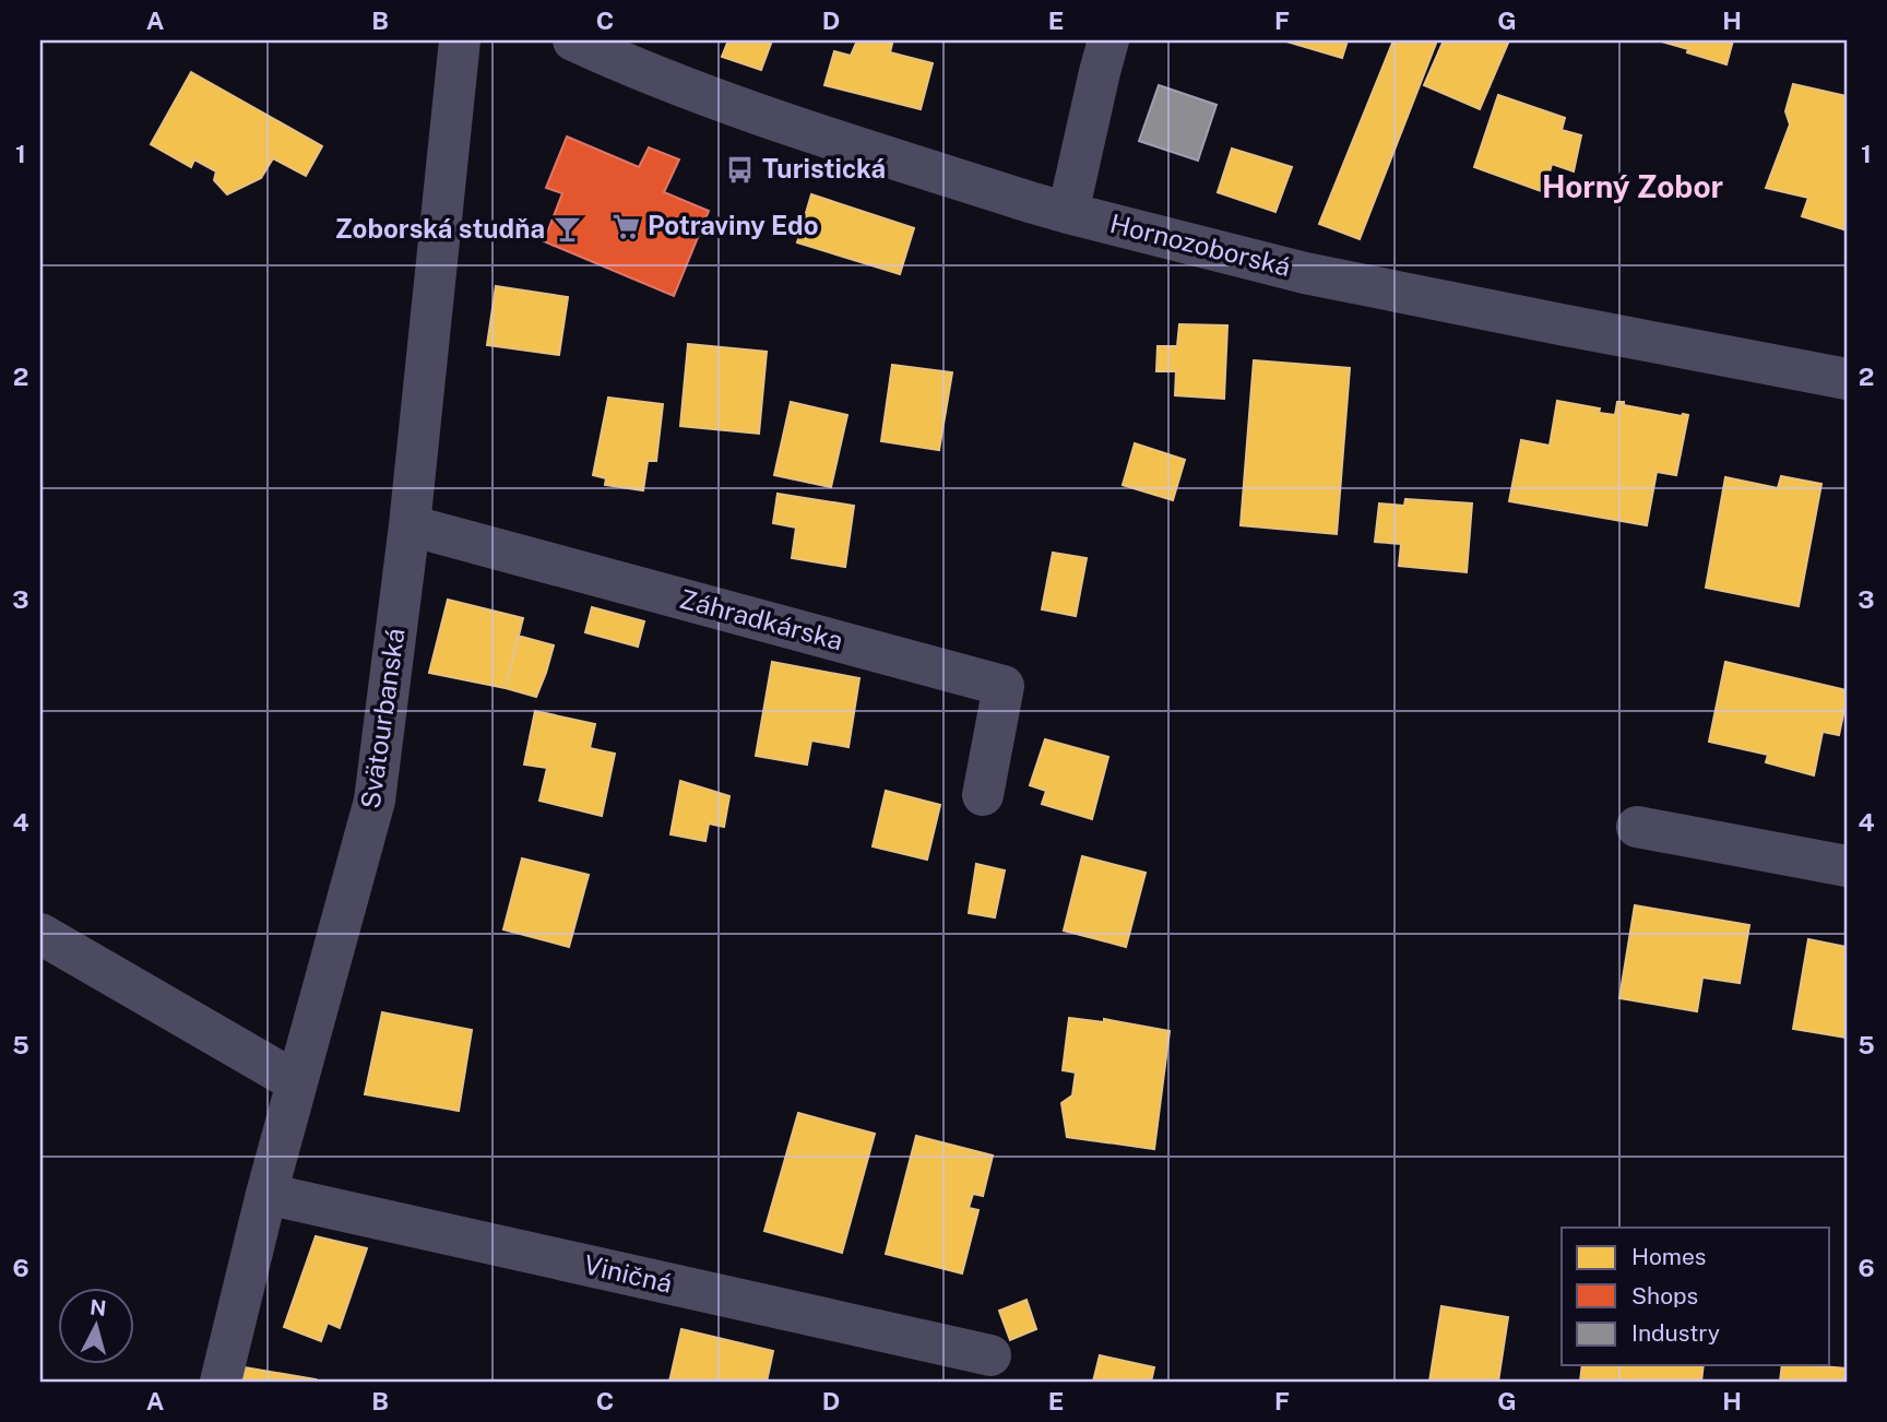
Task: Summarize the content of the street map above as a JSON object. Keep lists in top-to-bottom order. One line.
{"streets":{"street":["Hornozoborská","Záhradkárska","Svätourbanská","Viničná"]},"crossings":[["Záhradkárska","Svätourbanská"],["Svätourbanská","Viničná"]],"districts":["Horný Zobor"],"places":{"bus stop":["Turistická"],"supermarket":["Potraviny Edo"],"bar":["Zoborská studňa"]},"legend":["Homes","Shops","Industry"],"north":"top","grid":{"columns":["A","B","C","D","E","F","G","H"],"rows":["1","2","3","4","5","6"]}}
